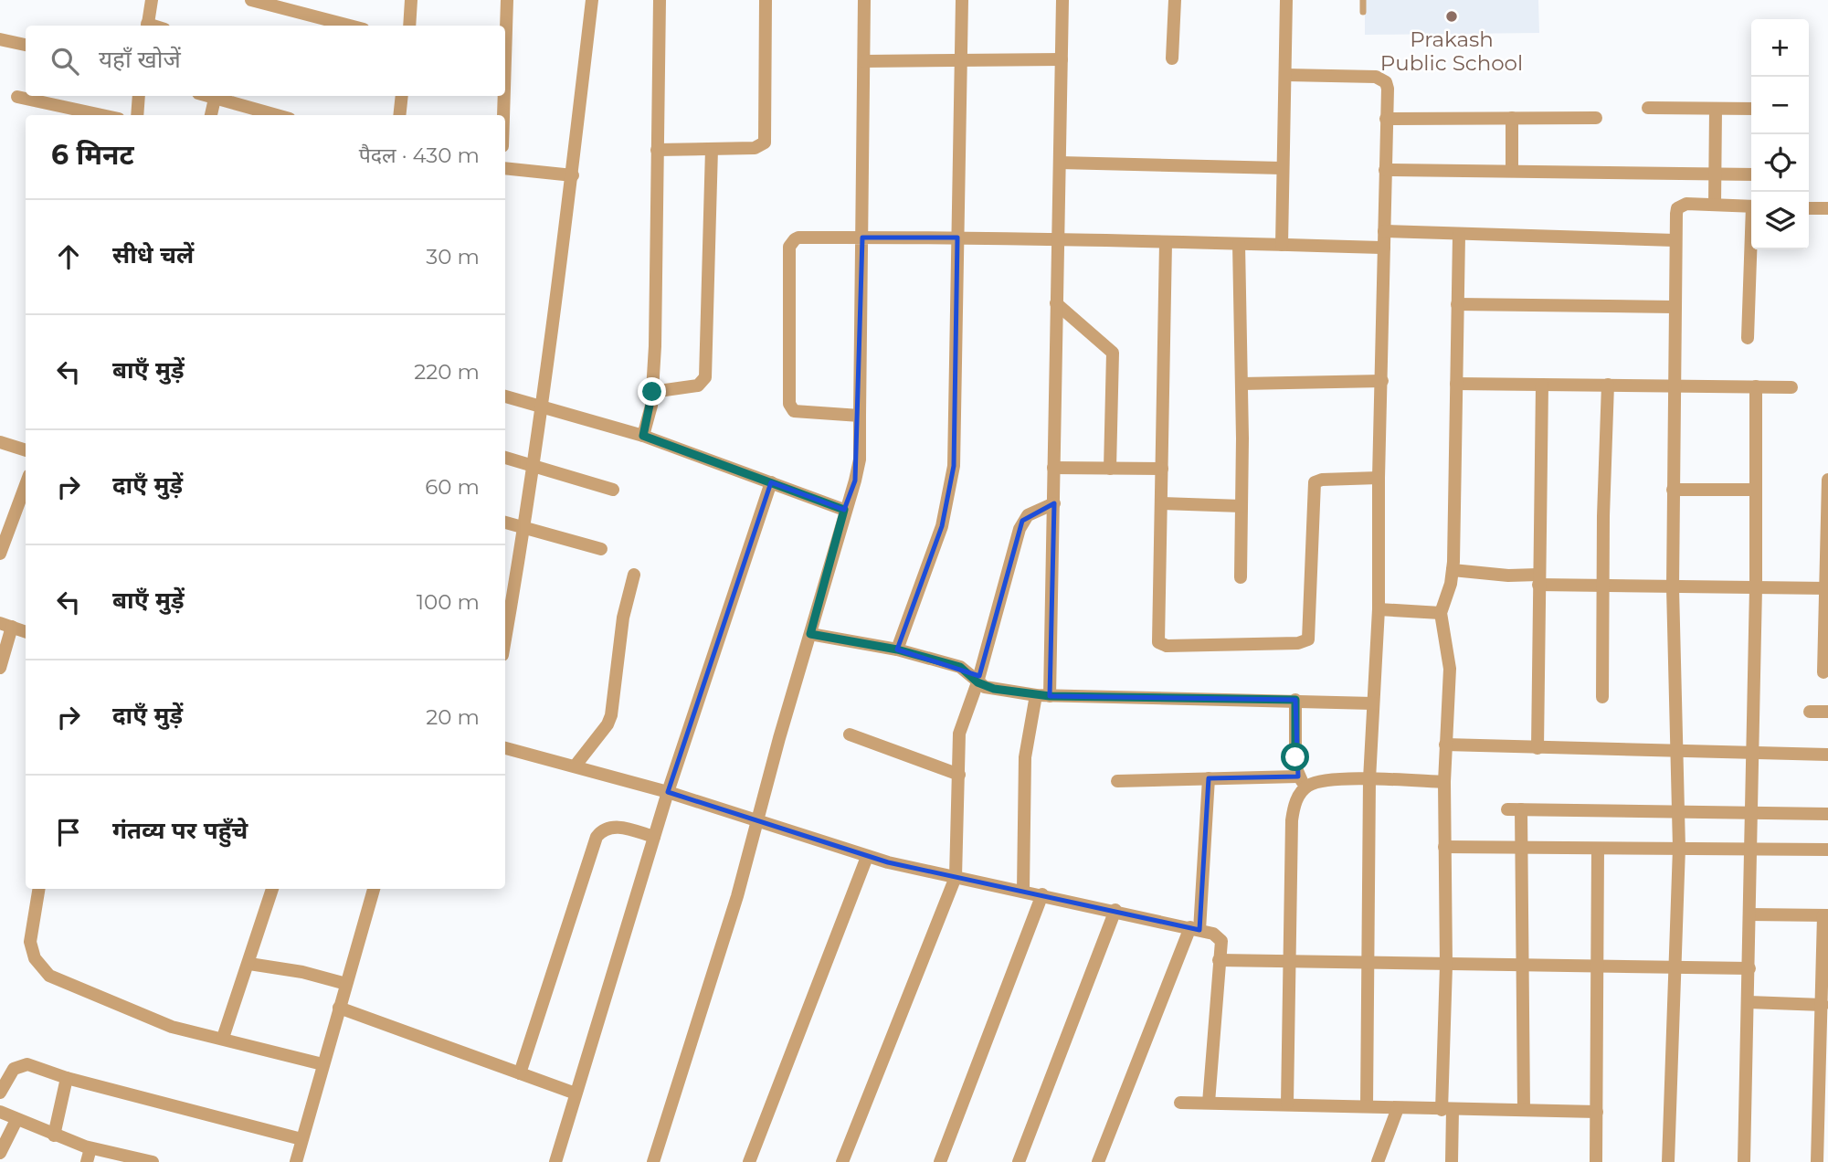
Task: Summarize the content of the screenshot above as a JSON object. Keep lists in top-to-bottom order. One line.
{"places":["Prakash Public School"],"page":{"map_buttons":["+","−"],"search":"यहाँ खोजें","heading":["6 मिनट","पैदल · 430 m"],"list":[["सीधे चलें","30 m"],["बाएँ मुड़ें","220 m"],["दाएँ मुड़ें","60 m"],["बाएँ मुड़ें","100 m"],["दाएँ मुड़ें","20 m"],"गंतव्य पर पहुँचे"]}}
